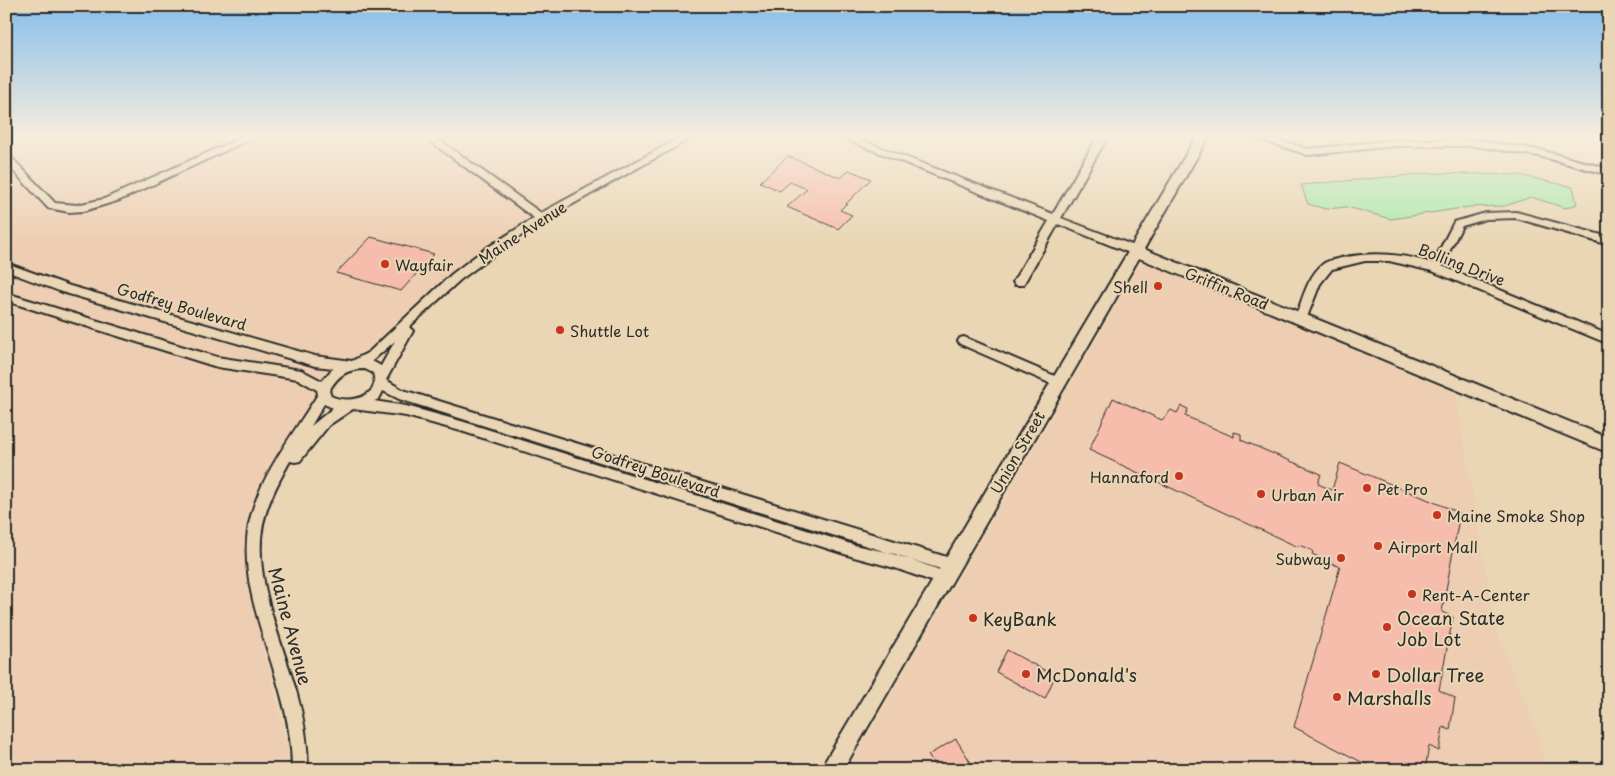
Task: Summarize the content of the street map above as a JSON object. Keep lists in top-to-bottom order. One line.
{"streets":{"main road":["Griffin Road","Union Street"],"street":["Maine Avenue","Bolling Drive","Godfrey Boulevard"]},"crossings":[["Maine Avenue","Godfrey Boulevard"],["Bolling Drive","Griffin Road"],["Griffin Road","Union Street"],["Godfrey Boulevard","Union Street"]],"places":["Wayfair","Shell","Shuttle Lot","Hannaford","Pet Pro","Urban Air","Maine Smoke Shop","Airport Mall","Subway","Rent-A-Center","KeyBank","Ocean State Job Lot","McDonald's","Dollar Tree","Marshalls"]}
